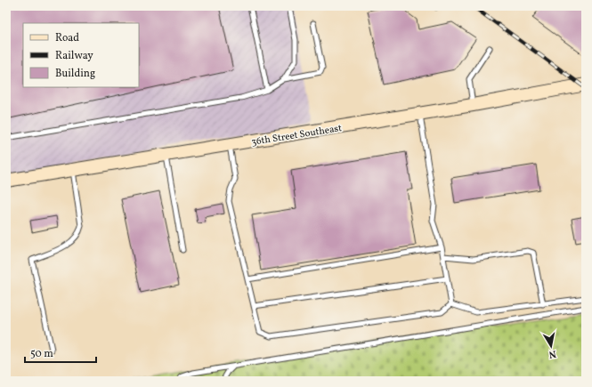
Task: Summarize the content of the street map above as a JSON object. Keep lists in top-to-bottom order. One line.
{"streets":{"street":["36th Street Southeast"]},"legend":["Road","Railway","Building"],"scale_bar":"50 m","north":"bottom"}
